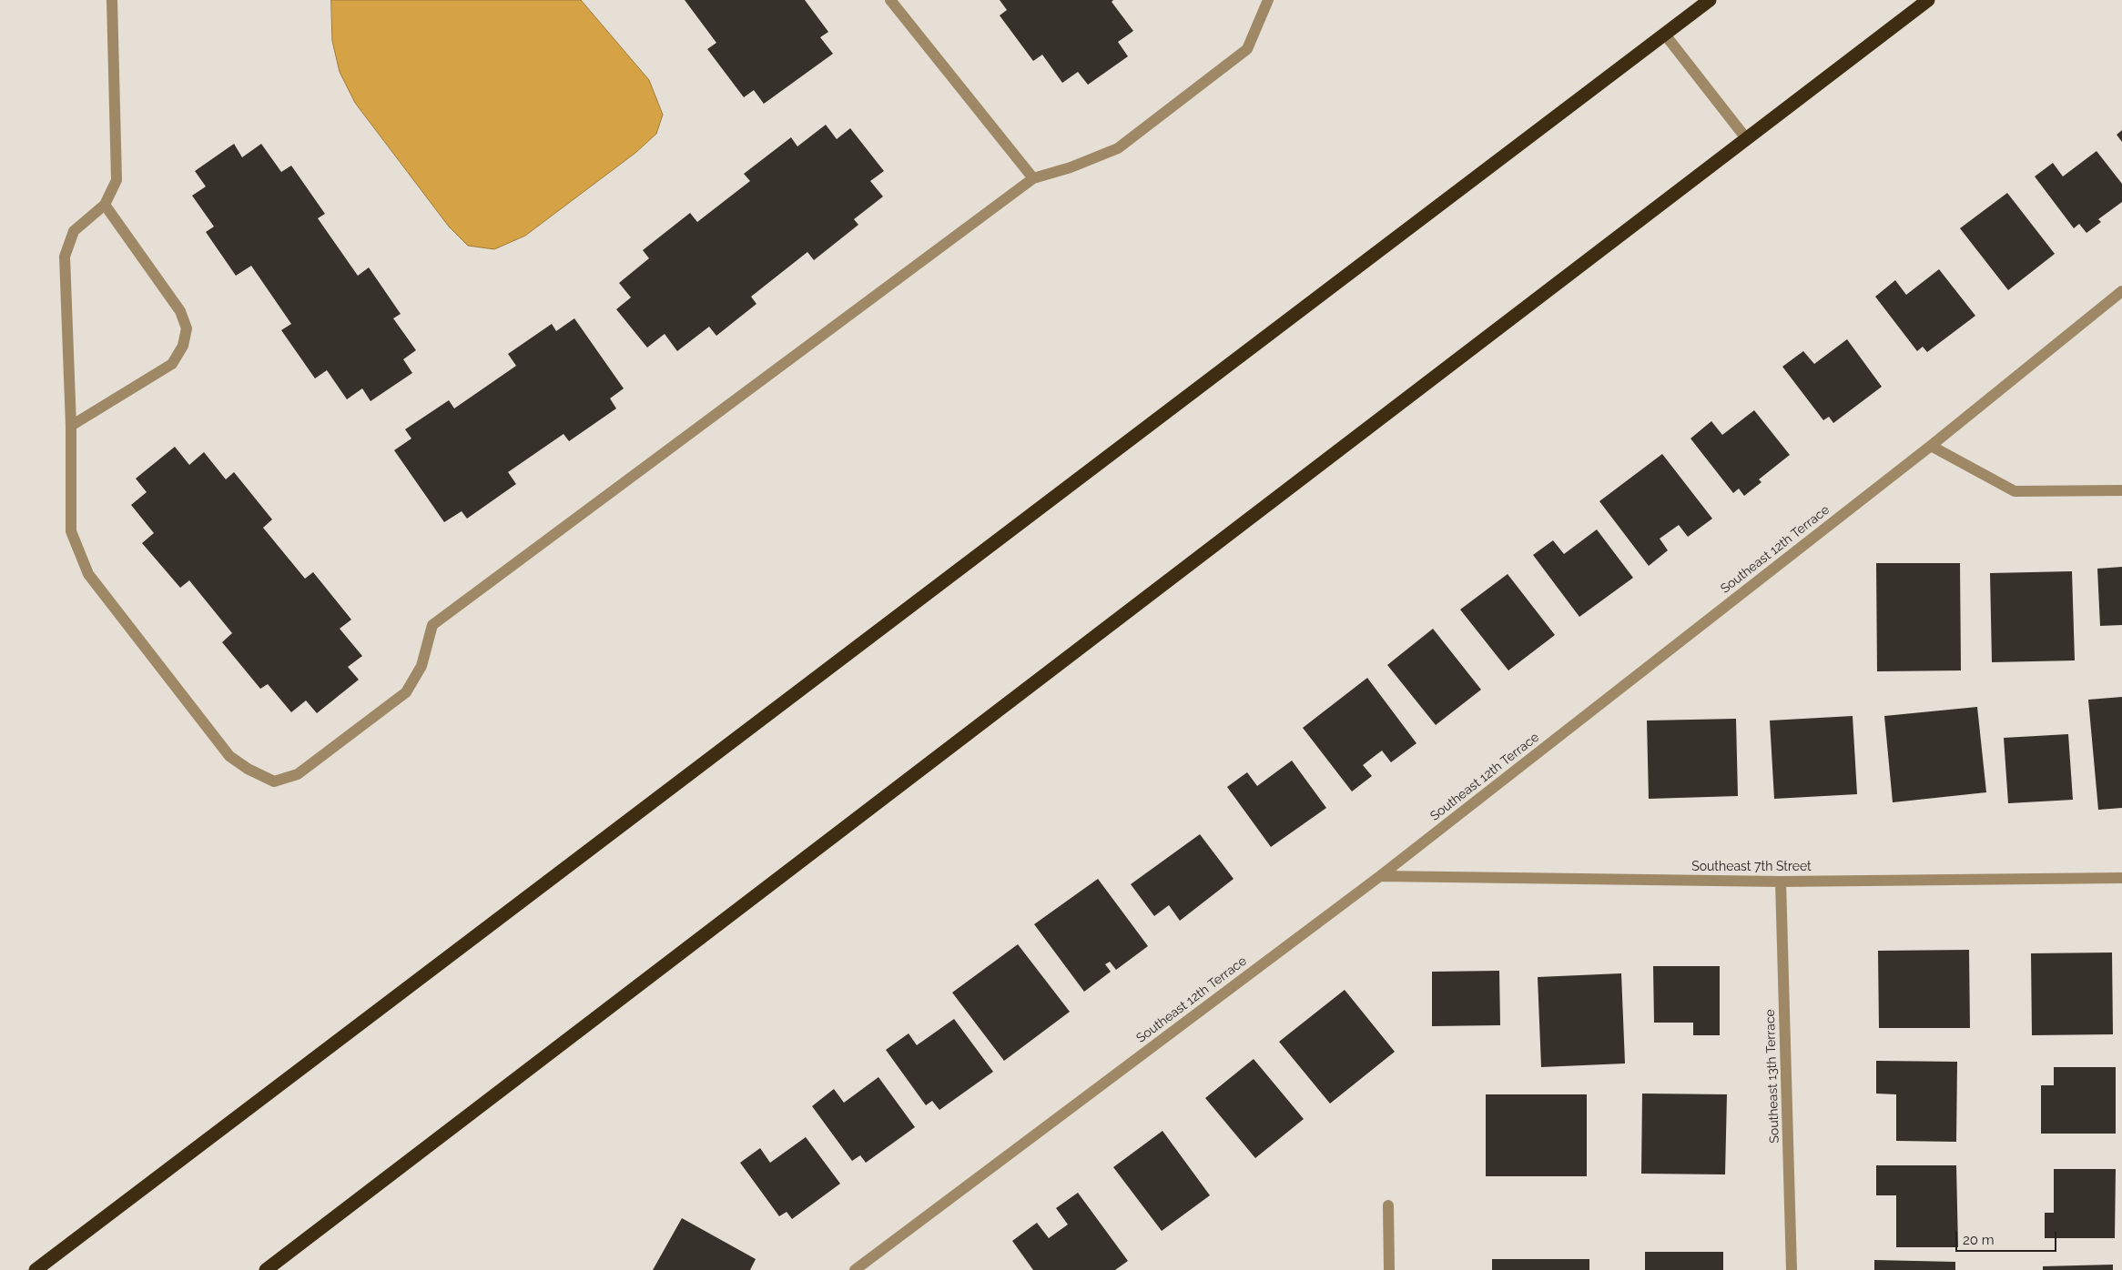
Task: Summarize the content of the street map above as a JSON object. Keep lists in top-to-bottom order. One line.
{"streets":{"street":["Southeast 12th Terrace","Southeast 7th Street","Southeast 13th Terrace"]},"crossings":[["Southeast 12th Terrace","Southeast 7th Street"],["Southeast 7th Street","Southeast 13th Terrace"]],"scale_bar":"20 m"}
